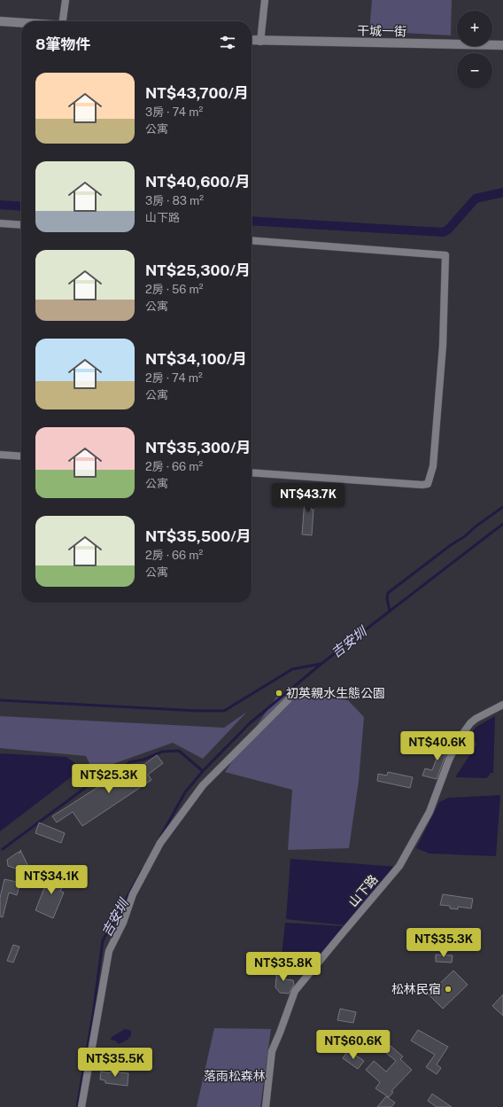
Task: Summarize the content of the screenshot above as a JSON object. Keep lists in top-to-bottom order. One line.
{"streets":{"street":["干城一街","山下路"]},"water":["吉安圳"],"parks":["落雨松森林"],"places":["初英親水生態公園","松林民宿"],"page":{"map_buttons":["+","−"],"heading":"8筆物件","list":[{"name":"NT$43,700/月","note":"3房 · 74 m² · 公寓"},{"name":"NT$40,600/月","note":"3房 · 83 m² · 山下路"},{"name":"NT$25,300/月","note":"2房 · 56 m² · 公寓"},{"name":"NT$34,100/月","note":"2房 · 74 m² · 公寓"},{"name":"NT$35,300/月","note":"2房 · 66 m² · 公寓"},{"name":"NT$35,500/月","note":"2房 · 66 m² · 公寓"}],"price":["NT$43.7K","NT$40.6K","NT$25.3K","NT$34.1K","NT$35.3K","NT$35.8K","NT$60.6K","NT$35.5K"]}}
